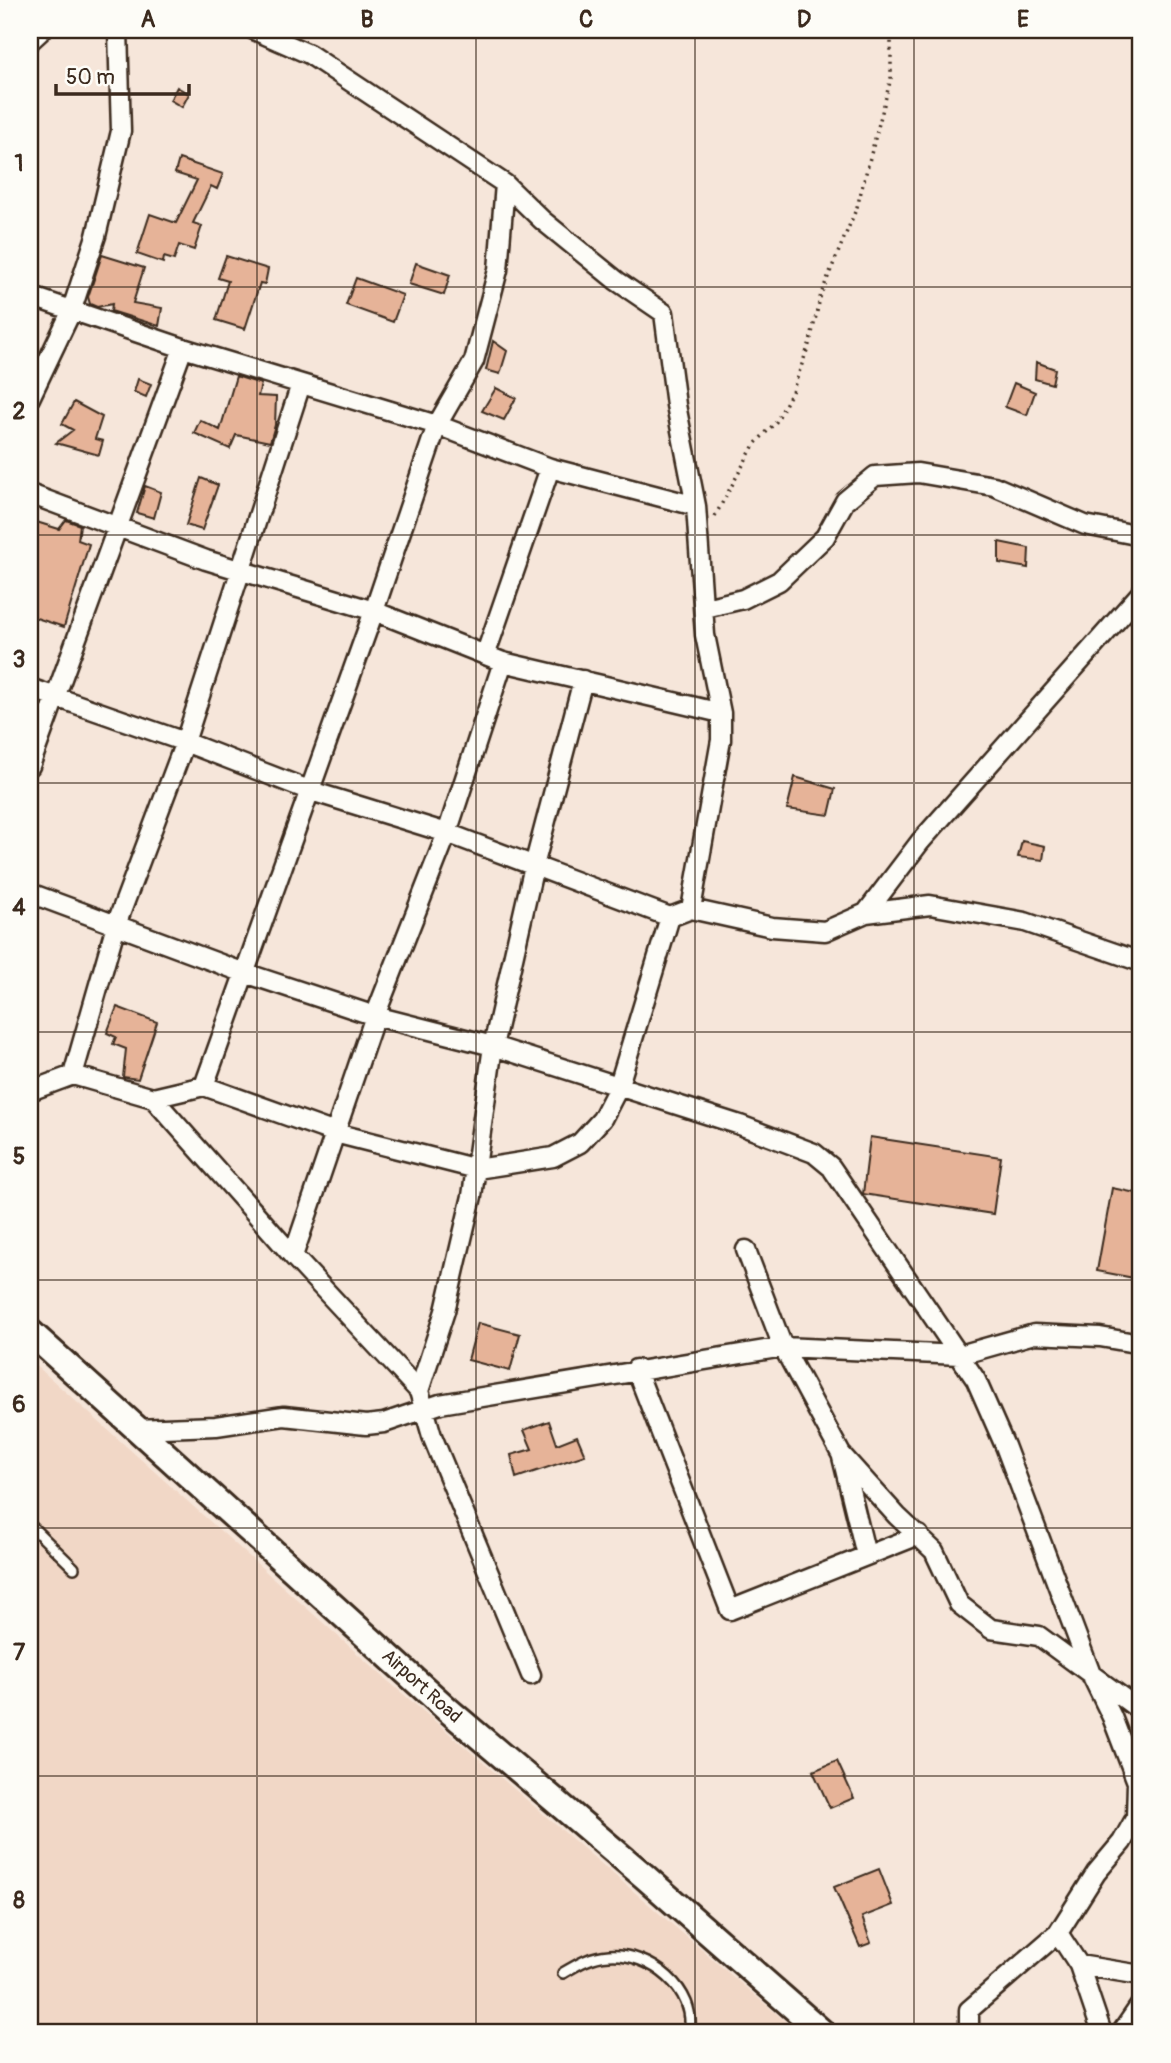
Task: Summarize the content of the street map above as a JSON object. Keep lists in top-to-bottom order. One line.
{"streets":{"street":["Airport Road"]},"scale_bar":"50 m","grid":{"columns":["A","B","C","D","E"],"rows":["1","2","3","4","5","6","7","8"]}}
